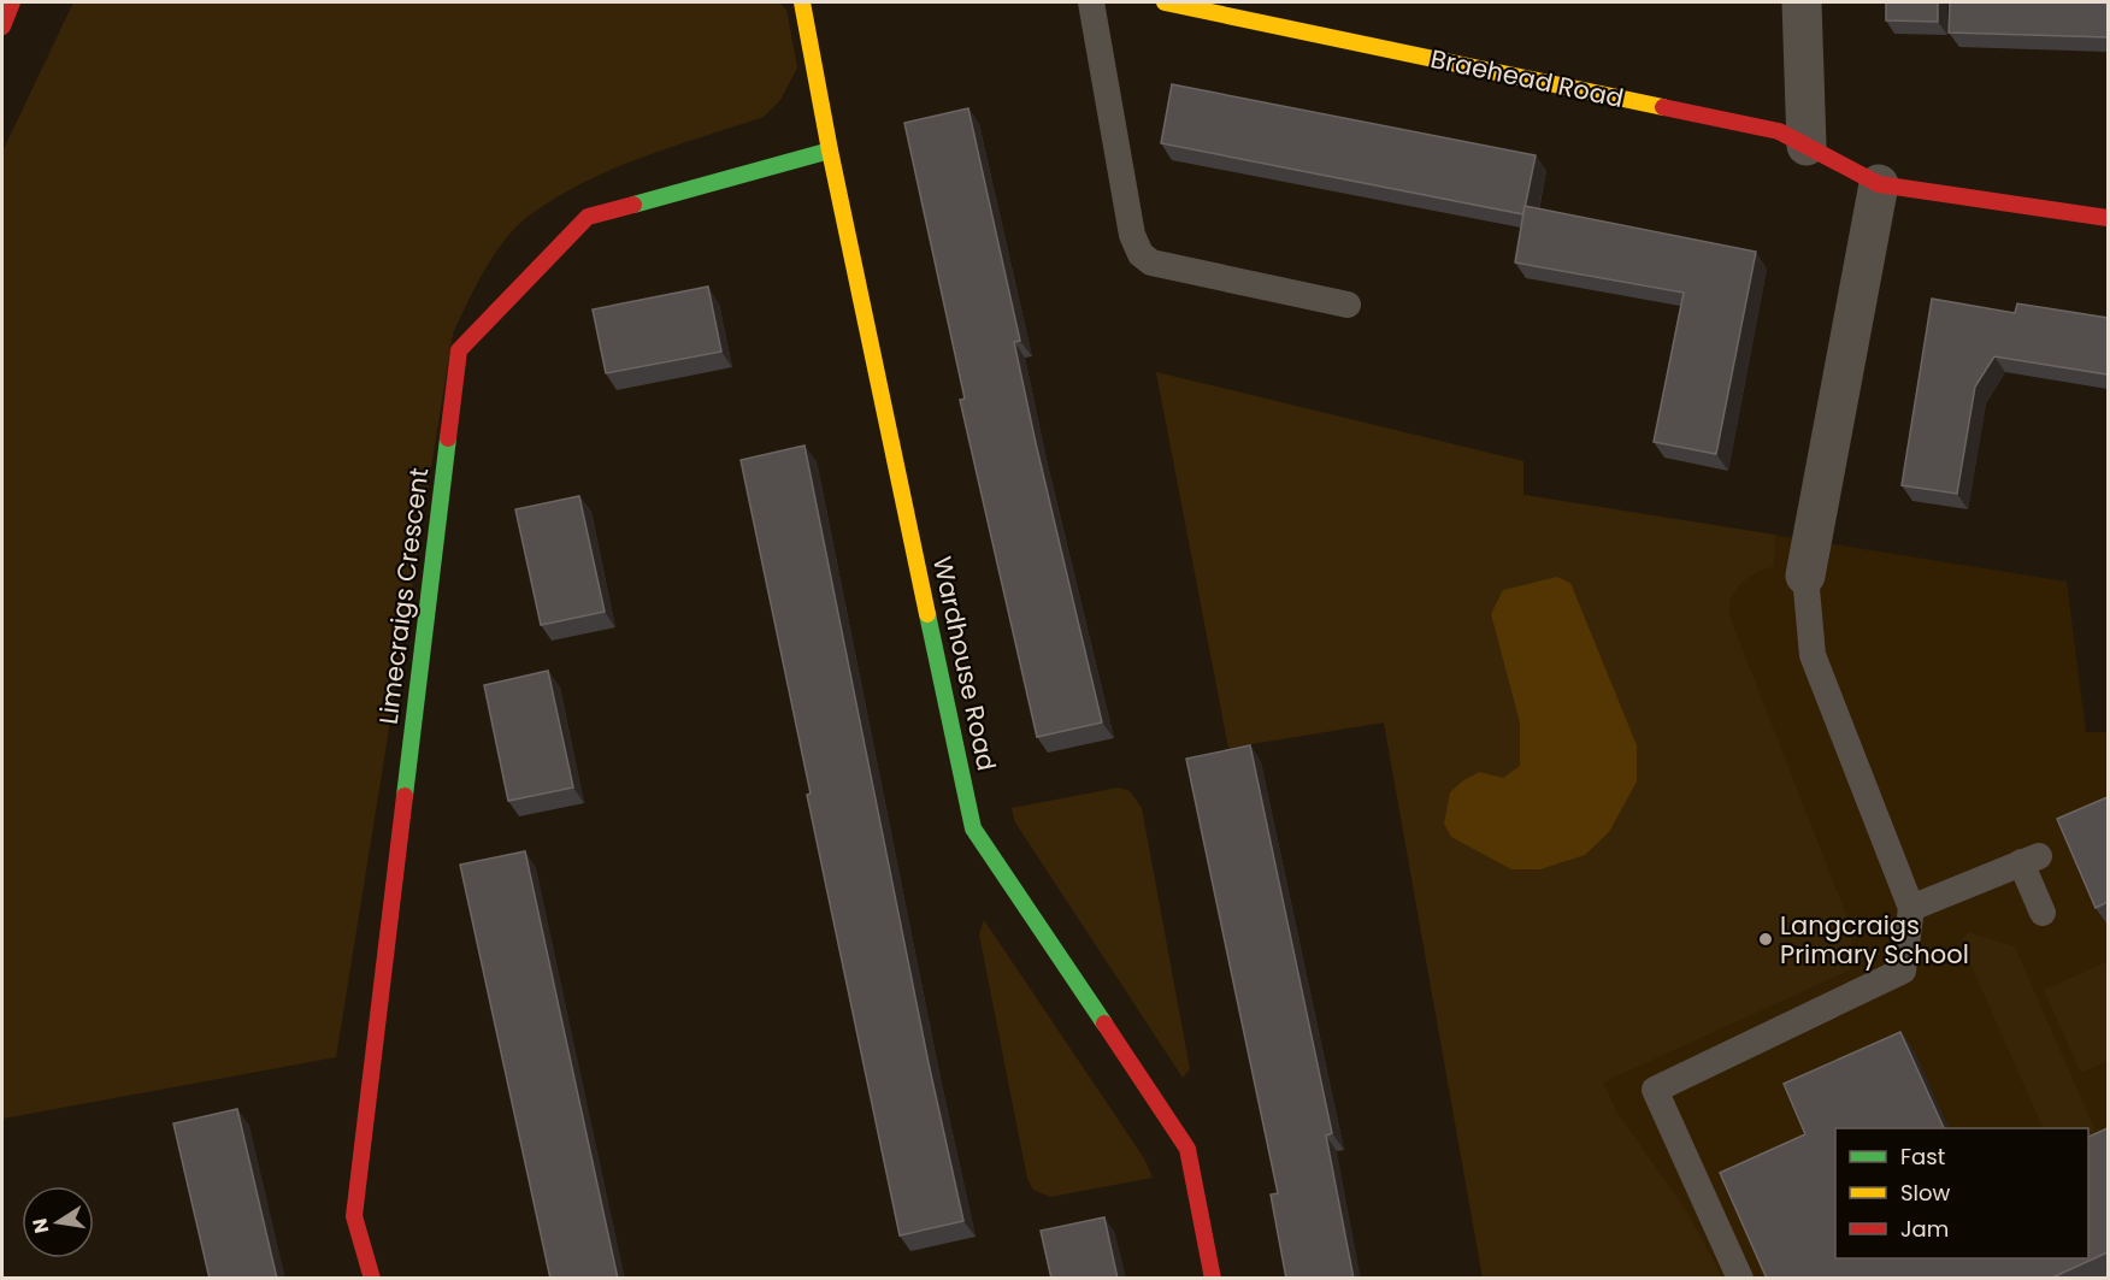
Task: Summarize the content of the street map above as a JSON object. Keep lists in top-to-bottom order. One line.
{"streets":{"street":["Braehead Road","Limecraigs Crescent","Wardhouse Road"]},"crossings":[["Limecraigs Crescent","Wardhouse Road"]],"places":["Langcraigs Primary School"],"legend":["Fast","Slow","Jam"],"north":"left"}
